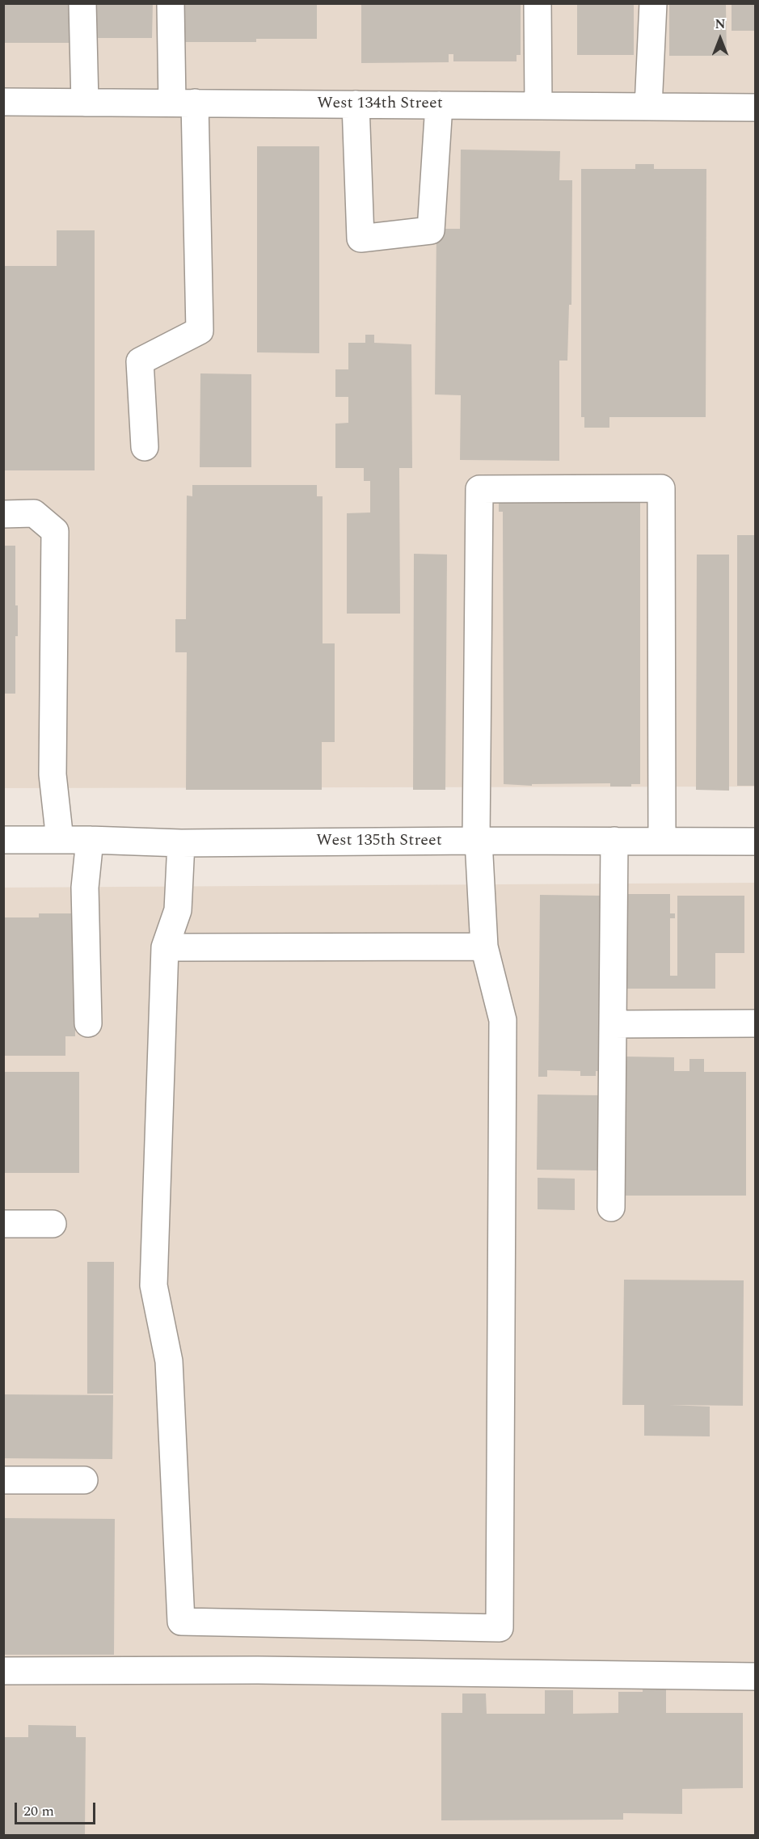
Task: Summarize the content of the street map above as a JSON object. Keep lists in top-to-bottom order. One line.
{"streets":{"street":["West 134th Street","West 135th Street"]},"scale_bar":"20 m","north":"top"}
